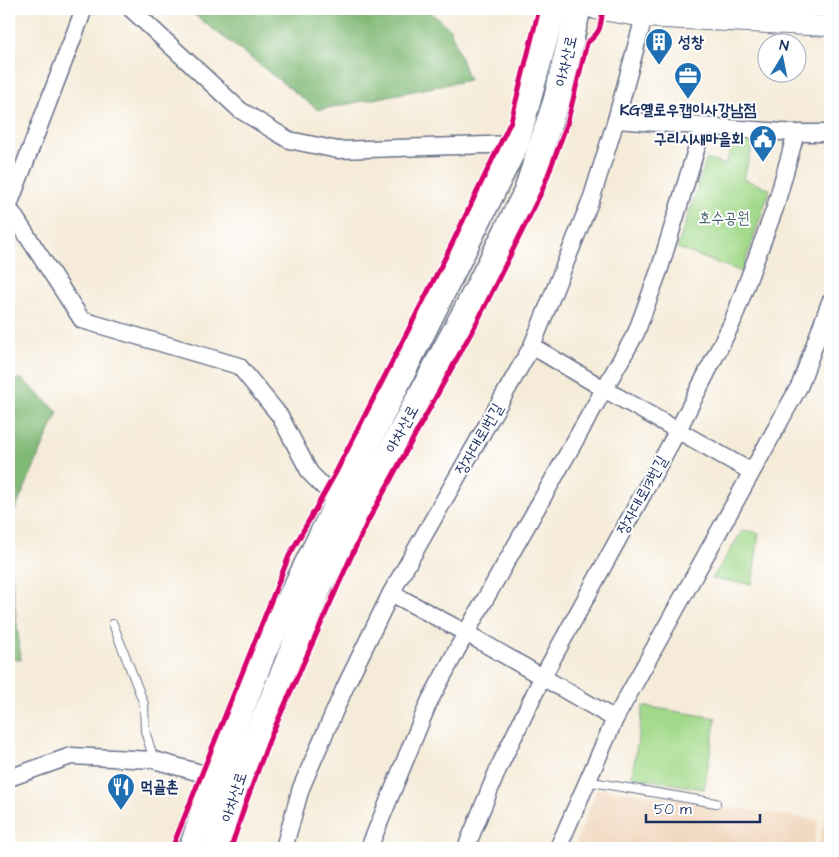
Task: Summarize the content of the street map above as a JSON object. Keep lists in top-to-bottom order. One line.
{"streets":{"main road":["아차산로"],"street":["장자대로1번길","장자대로13번길"]},"parks":["호수공원"],"places":{"building":["성창"],"office":["KG옐로우캡이사강남점"],"public building":["구리시새마을회"],"restaurant":["먹골촌"]},"scale_bar":"50 m","north":"top"}
